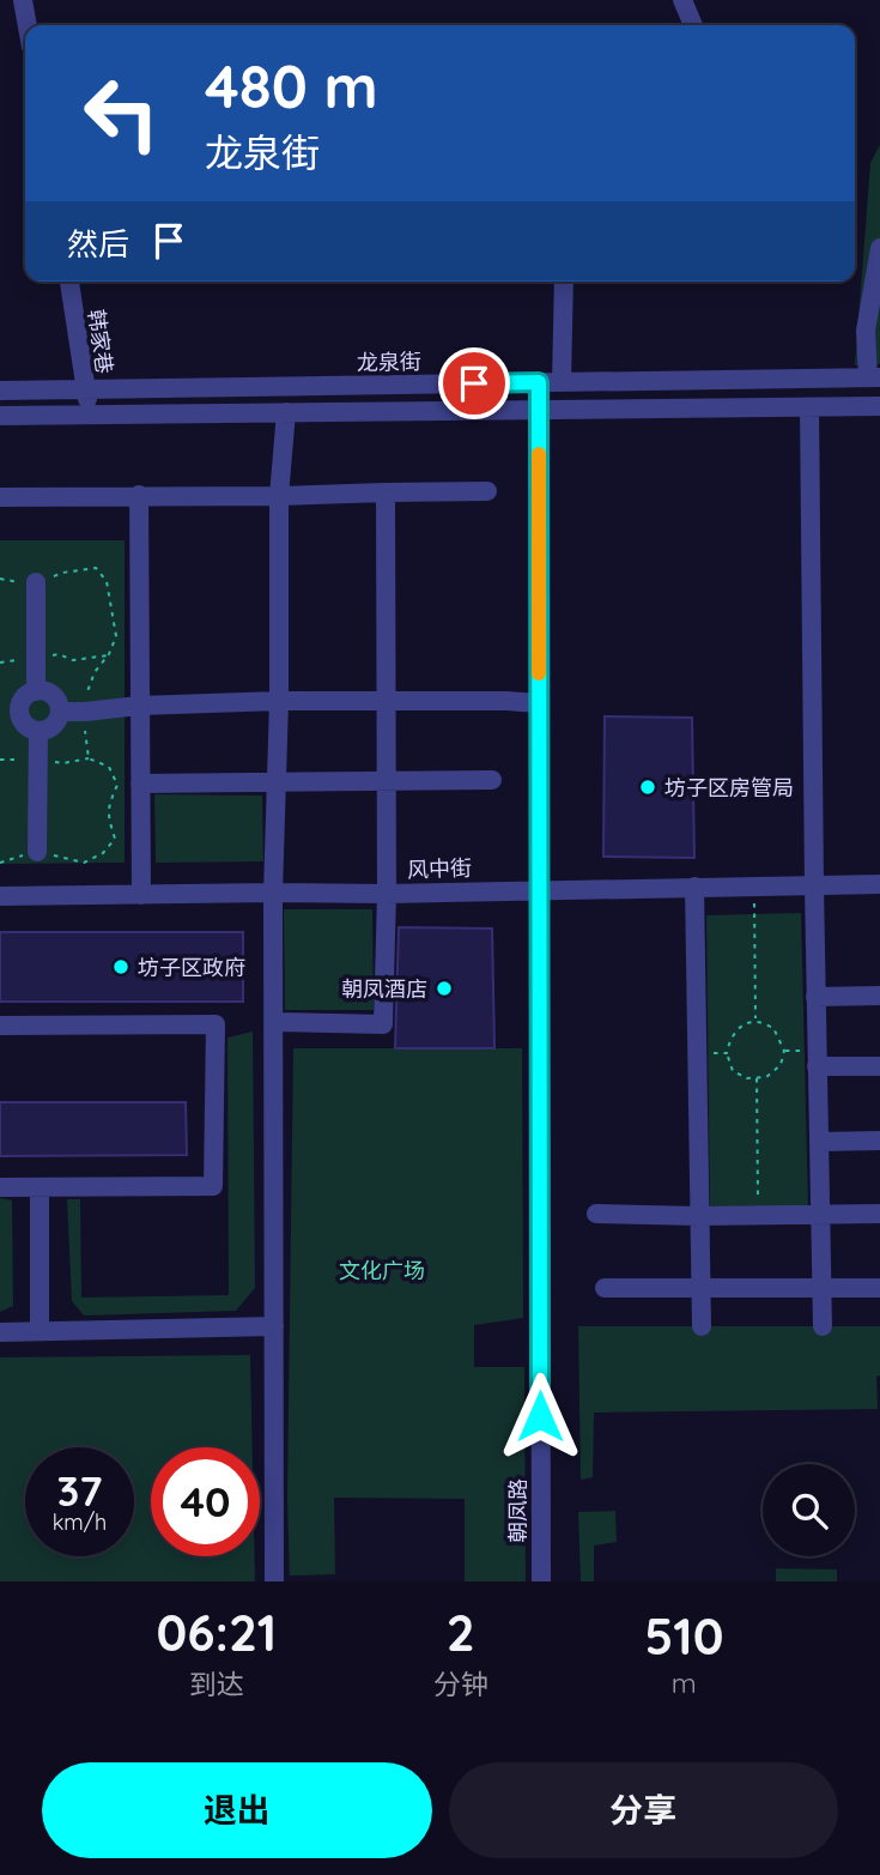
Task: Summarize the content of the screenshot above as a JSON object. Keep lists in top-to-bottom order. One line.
{"streets":{"street":["韩家巷","龙泉街","风中街","朝凤路"]},"crossings":[["韩家巷","龙泉街"],["龙泉街","朝凤路"],["风中街","朝凤路"]],"parks":["文化广场"],"places":["坊子区房管局","坊子区政府","朝凤酒店"],"page":{"turn":["480 m","龙泉街"],"then":"然后","speed":"37 km/h","limit":"40","eta":["06:21","到达","2","分钟","510","m"],"buttons":["退出","分享"]}}
